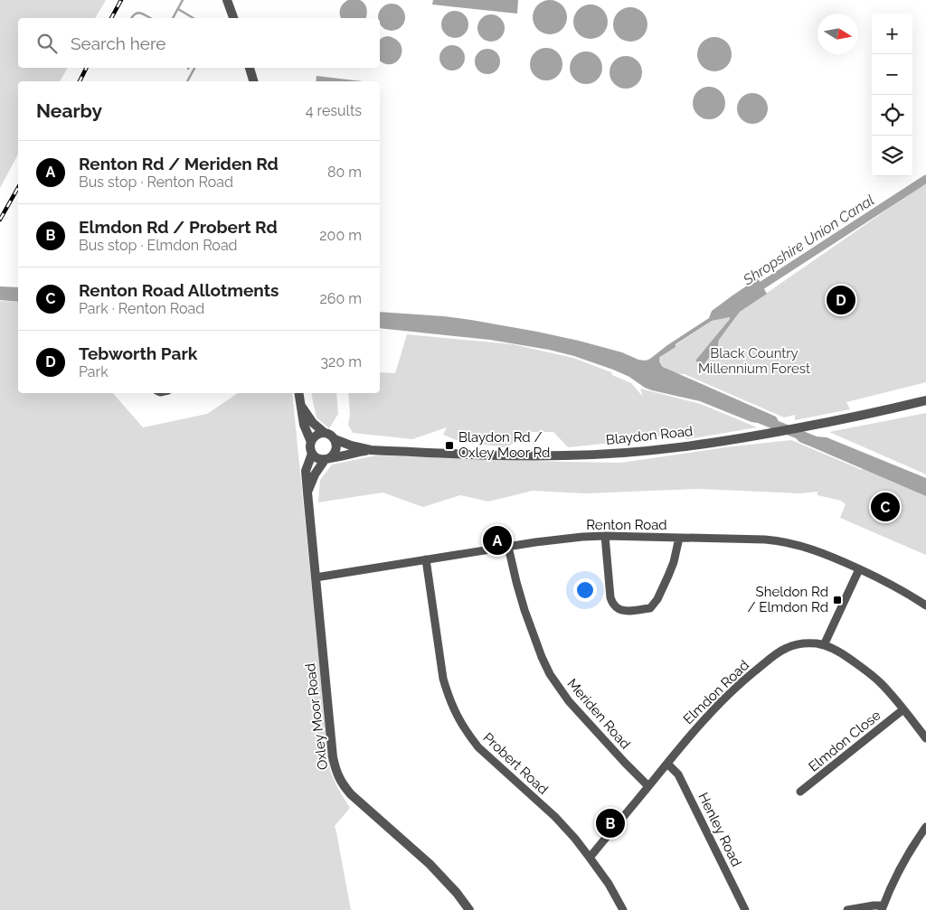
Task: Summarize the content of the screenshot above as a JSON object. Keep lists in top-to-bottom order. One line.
{"streets":{"street":["Blaydon Road","Renton Road","Elmdon Road","Meriden Road","Oxley Moor Road","Elmdon Close","Probert Road","Henley Road"]},"crossings":[["Blaydon Road","Oxley Moor Road"],["Renton Road","Meriden Road"],["Renton Road","Oxley Moor Road"],["Renton Road","Probert Road"],["Elmdon Road","Meriden Road"],["Elmdon Road","Elmdon Close"],["Elmdon Road","Probert Road"],["Elmdon Road","Henley Road"]],"water":["Shropshire Union Canal"],"parks":["Black Country Millennium Forest"],"places":{"transit":["Blaydon Rd / Oxley Moor Rd","Sheldon Rd / Elmdon Rd"]},"north":"right","page":{"map_buttons":["+","−"],"search":"Search here","heading":["Nearby","4 results"],"list":[{"mark":"A","name":"Renton Rd / Meriden Rd","note":"Bus stop · Renton Road","value":"80 m"},{"mark":"B","name":"Elmdon Rd / Probert Rd","note":"Bus stop · Elmdon Road","value":"200 m"},{"mark":"C","name":"Renton Road Allotments","note":"Park · Renton Road","value":"260 m"},{"mark":"D","name":"Tebworth Park","note":"Park","value":"320 m"}],"pins":["D","C","A","B"]}}
